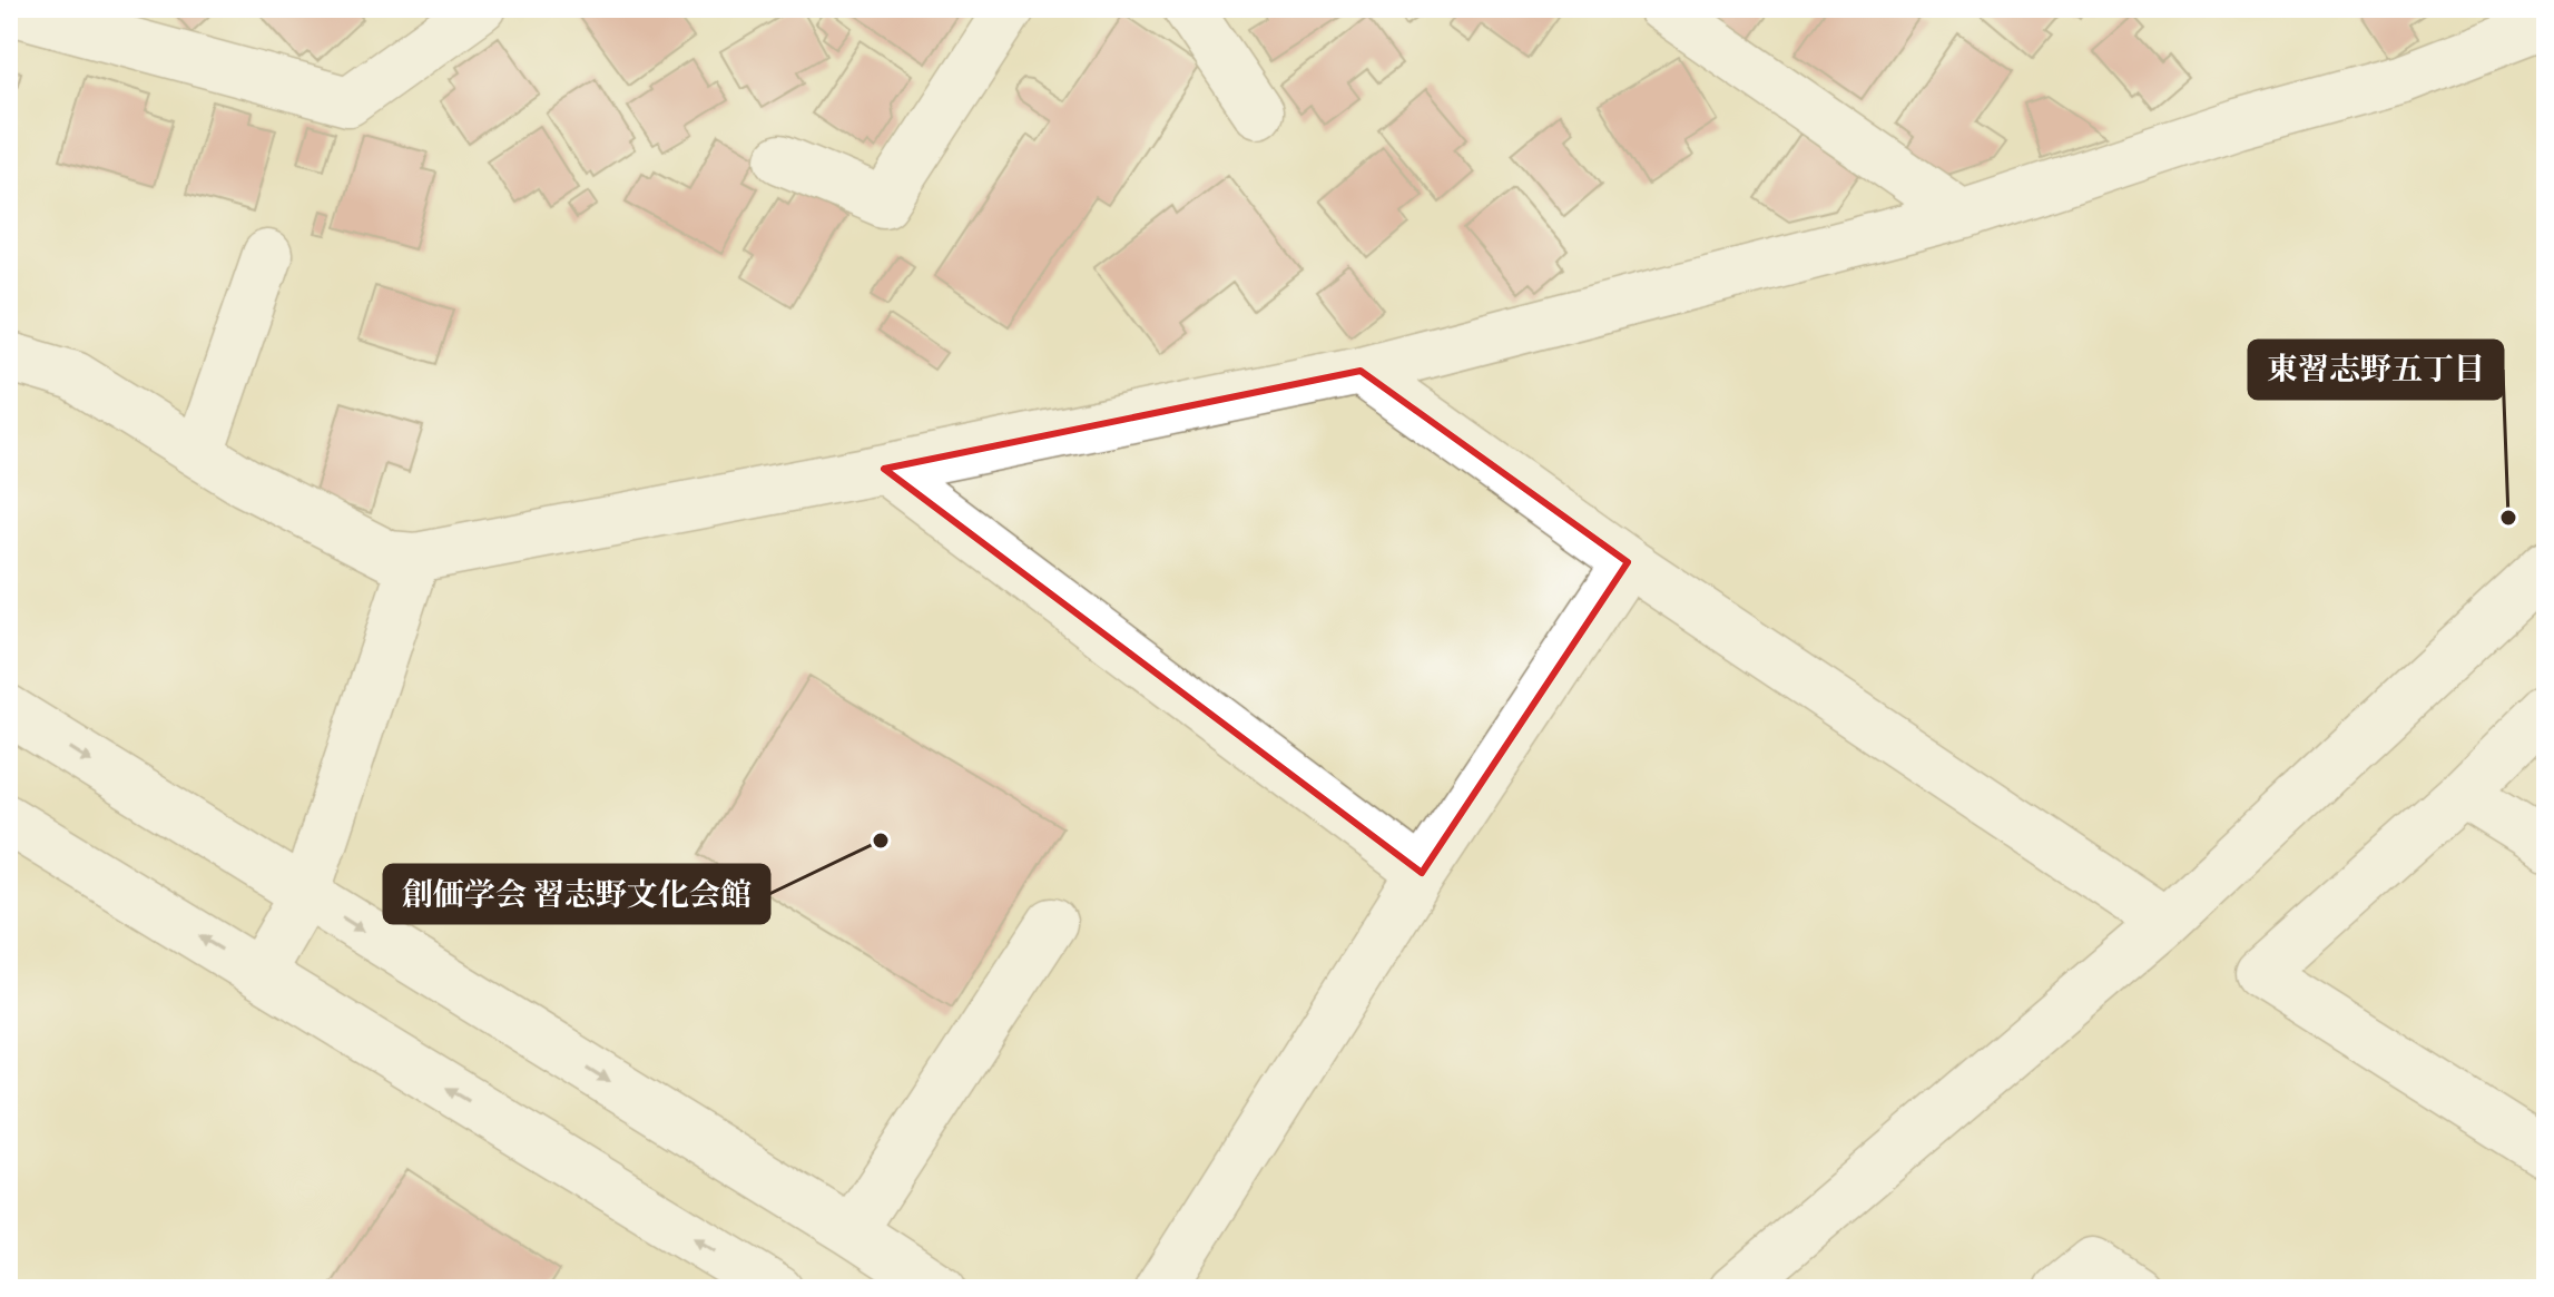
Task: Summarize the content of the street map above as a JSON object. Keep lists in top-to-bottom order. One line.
{"places":["東習志野五丁目","創価学会 習志野文化会館"]}
